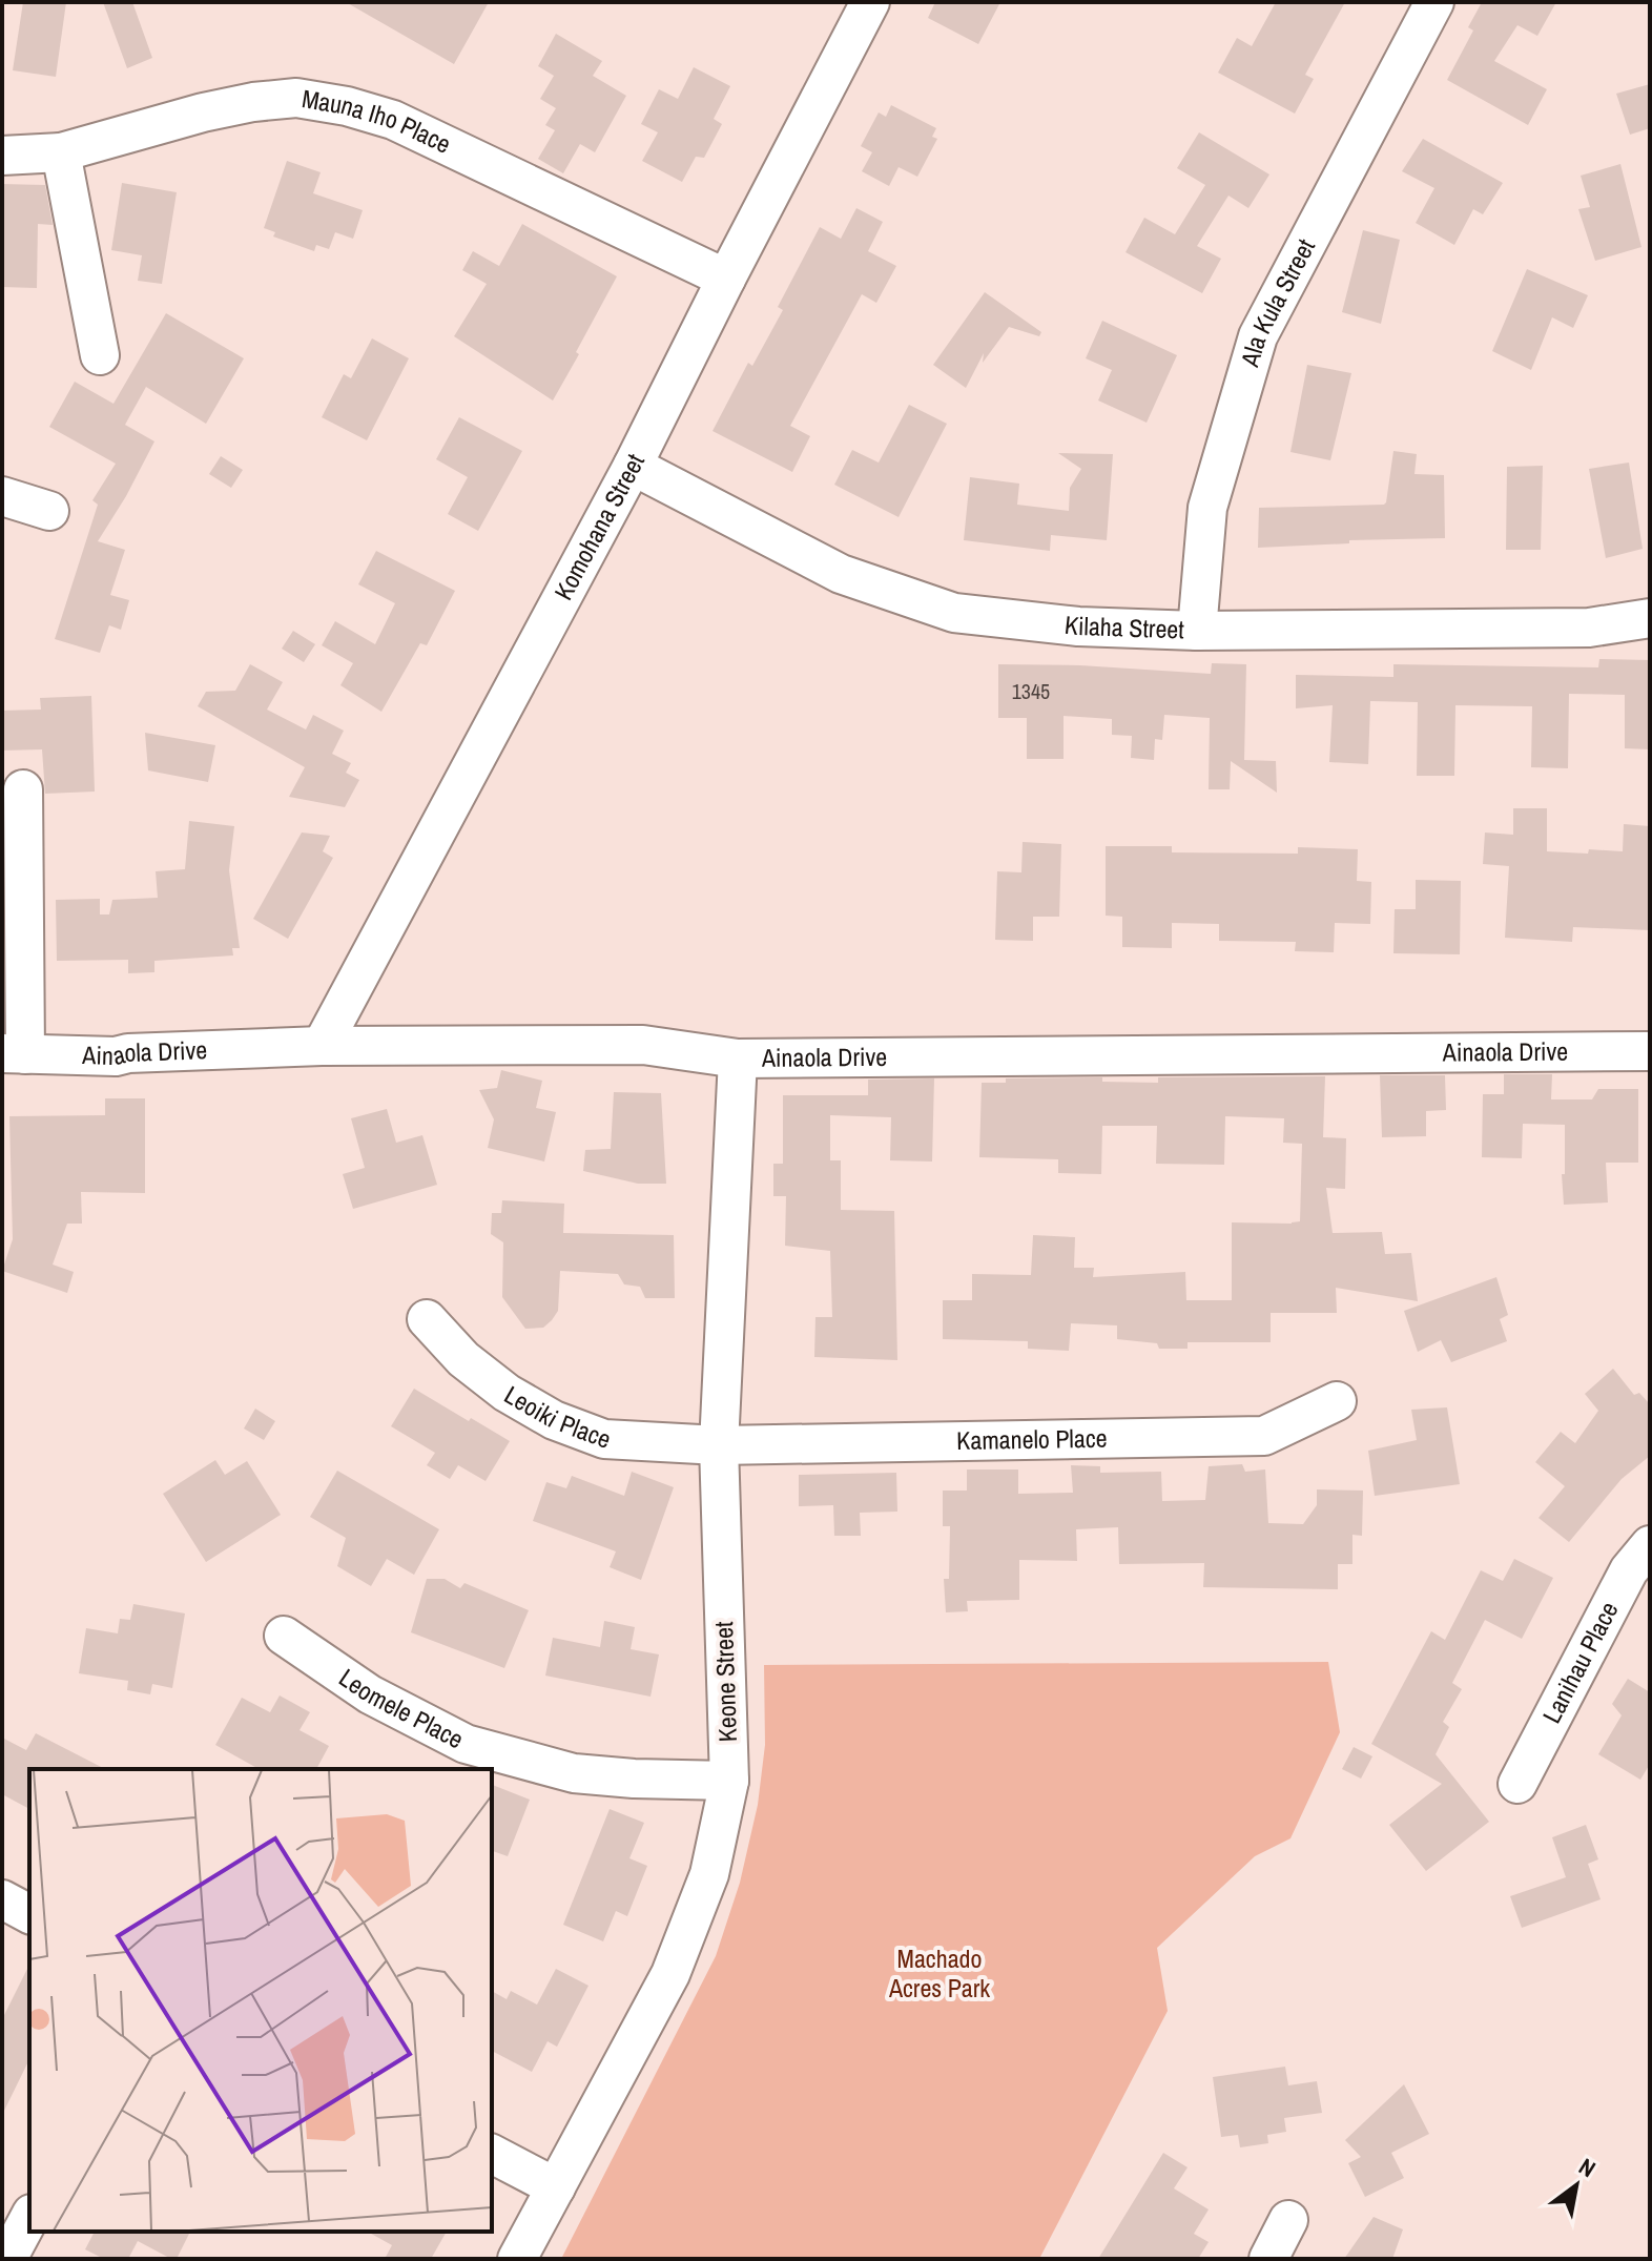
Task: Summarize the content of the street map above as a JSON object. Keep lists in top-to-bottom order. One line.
{"streets":{"street":["Mauna Iho Place","Ala Kula Street","Komohana Street","Kilaha Street","Ainaola Drive","Leoiki Place","Kamanelo Place","Lanihau Place","Keone Street","Leomele Place"]},"crossings":[["Mauna Iho Place","Komohana Street"],["Ala Kula Street","Kilaha Street"],["Komohana Street","Kilaha Street"],["Komohana Street","Ainaola Drive"],["Ainaola Drive","Keone Street"],["Leoiki Place","Kamanelo Place"],["Leoiki Place","Keone Street"],["Kamanelo Place","Keone Street"],["Keone Street","Leomele Place"]],"parks":["Machado Acres Park"],"house_numbers":["1345"],"north":"top right"}
